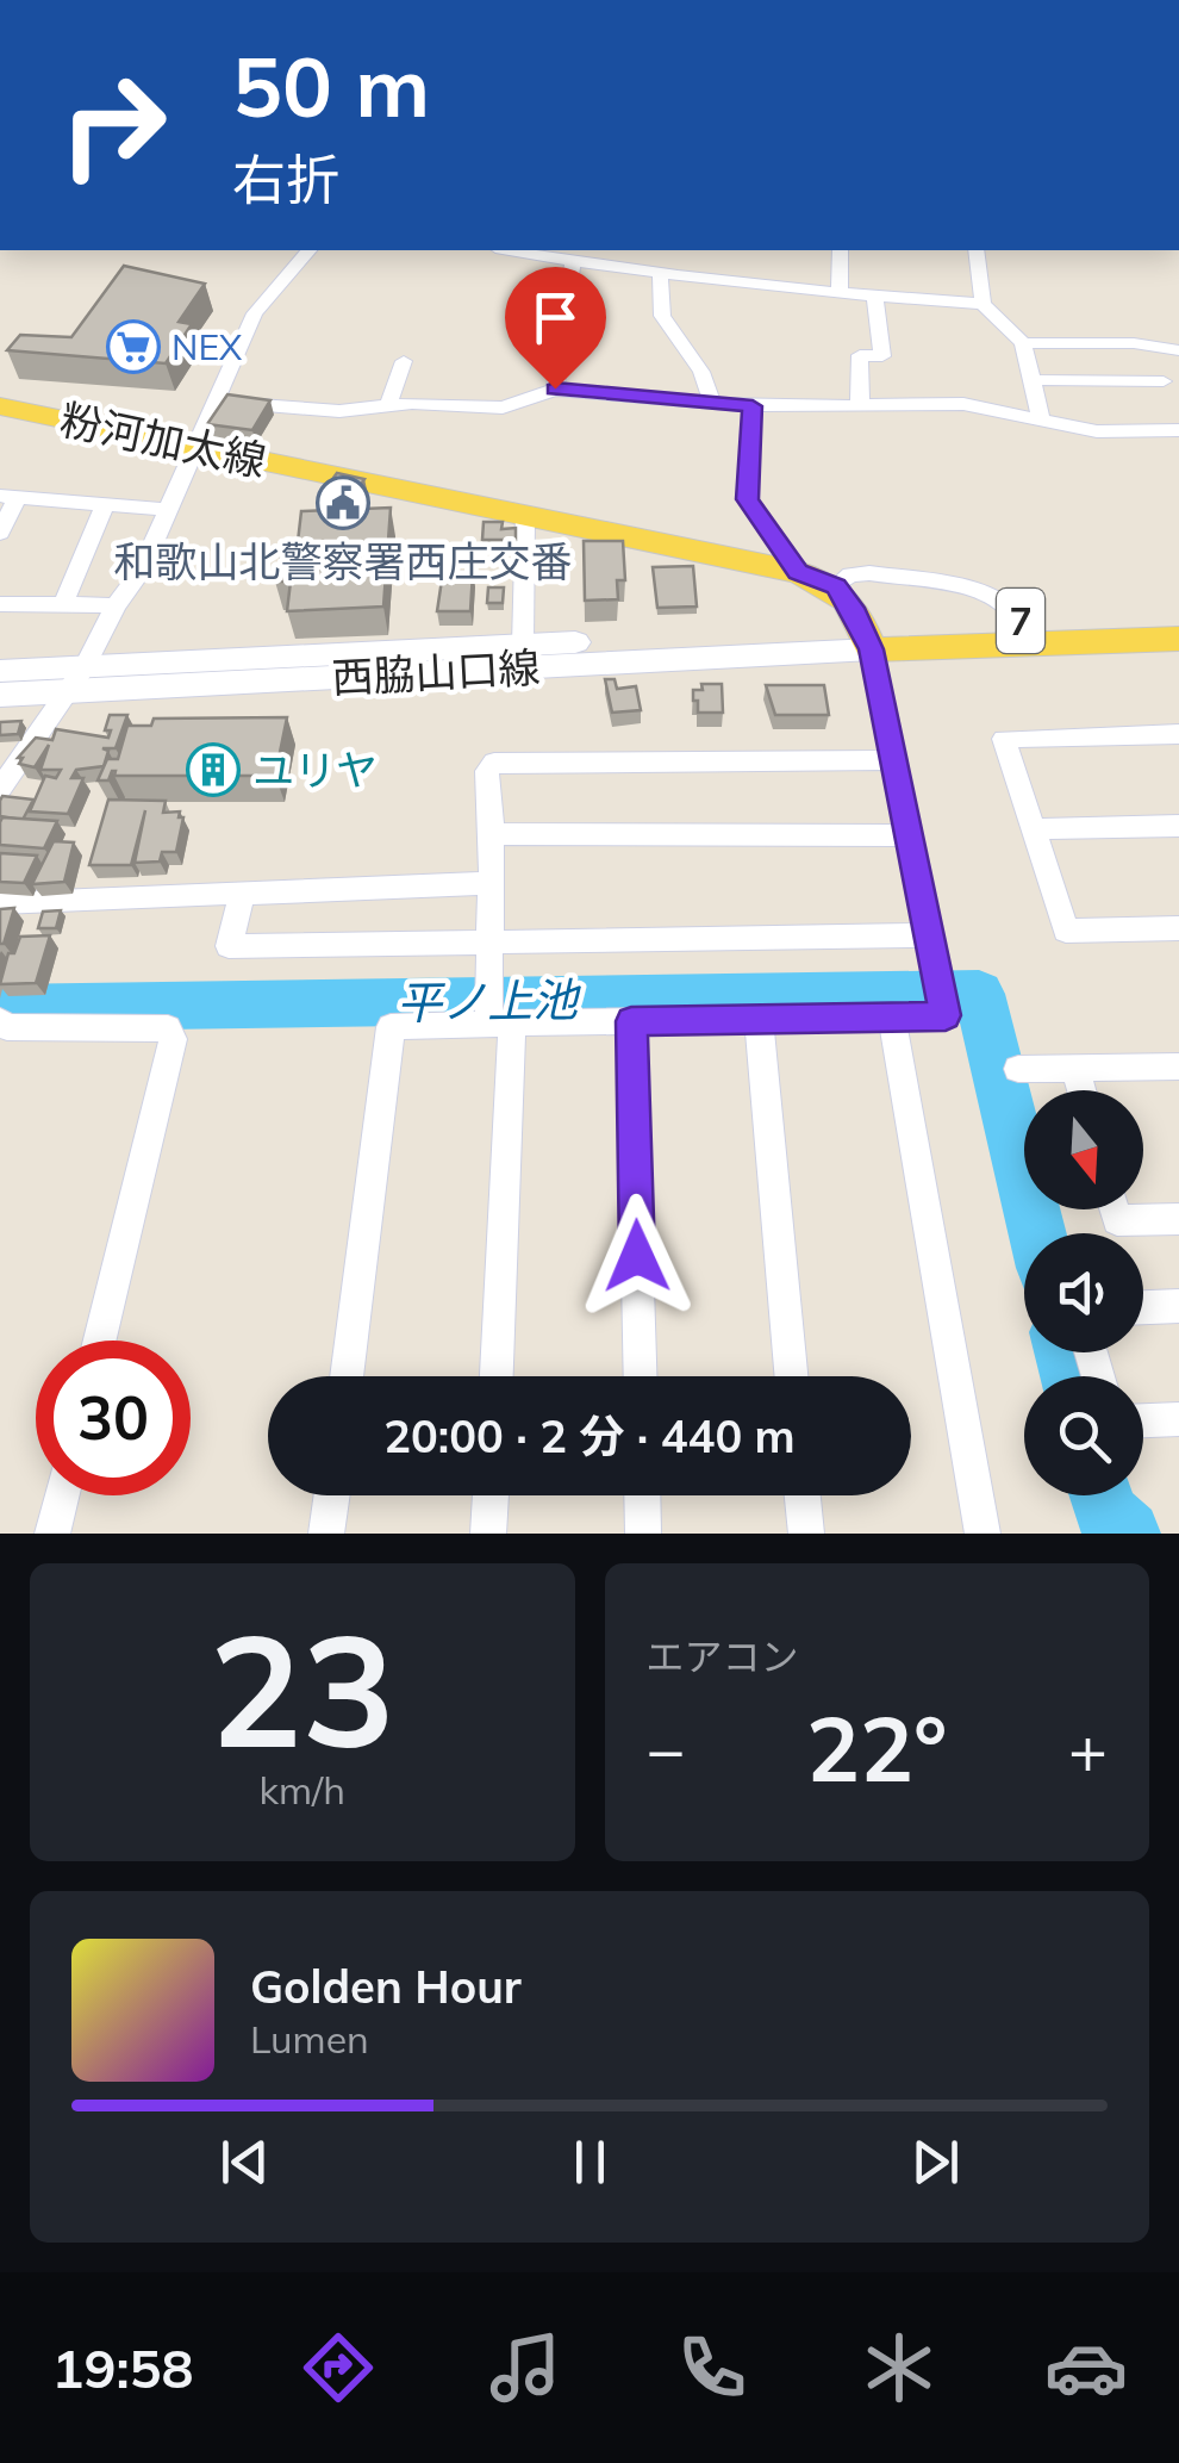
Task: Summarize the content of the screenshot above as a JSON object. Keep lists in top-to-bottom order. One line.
{"streets":{"main road":["粉河加太線","7"],"street":["西脇山口線"]},"crossings":[["7","西脇山口線"]],"water":["平ノ上池"],"places":{"supermarket":["NEX"],"public building":["和歌山北警察署西庄交番"],"building":["ユリヤ"]},"north":"bottom","page":{"turn":["50 m","右折"],"limit":"30","trip":"20:00 · 2 分 · 440 m","tile":[["23","km/h"],"エアコン"],"heat":["−","22°","+"],"song":["Golden Hour","Lumen"],"tabs":"19:58"}}
